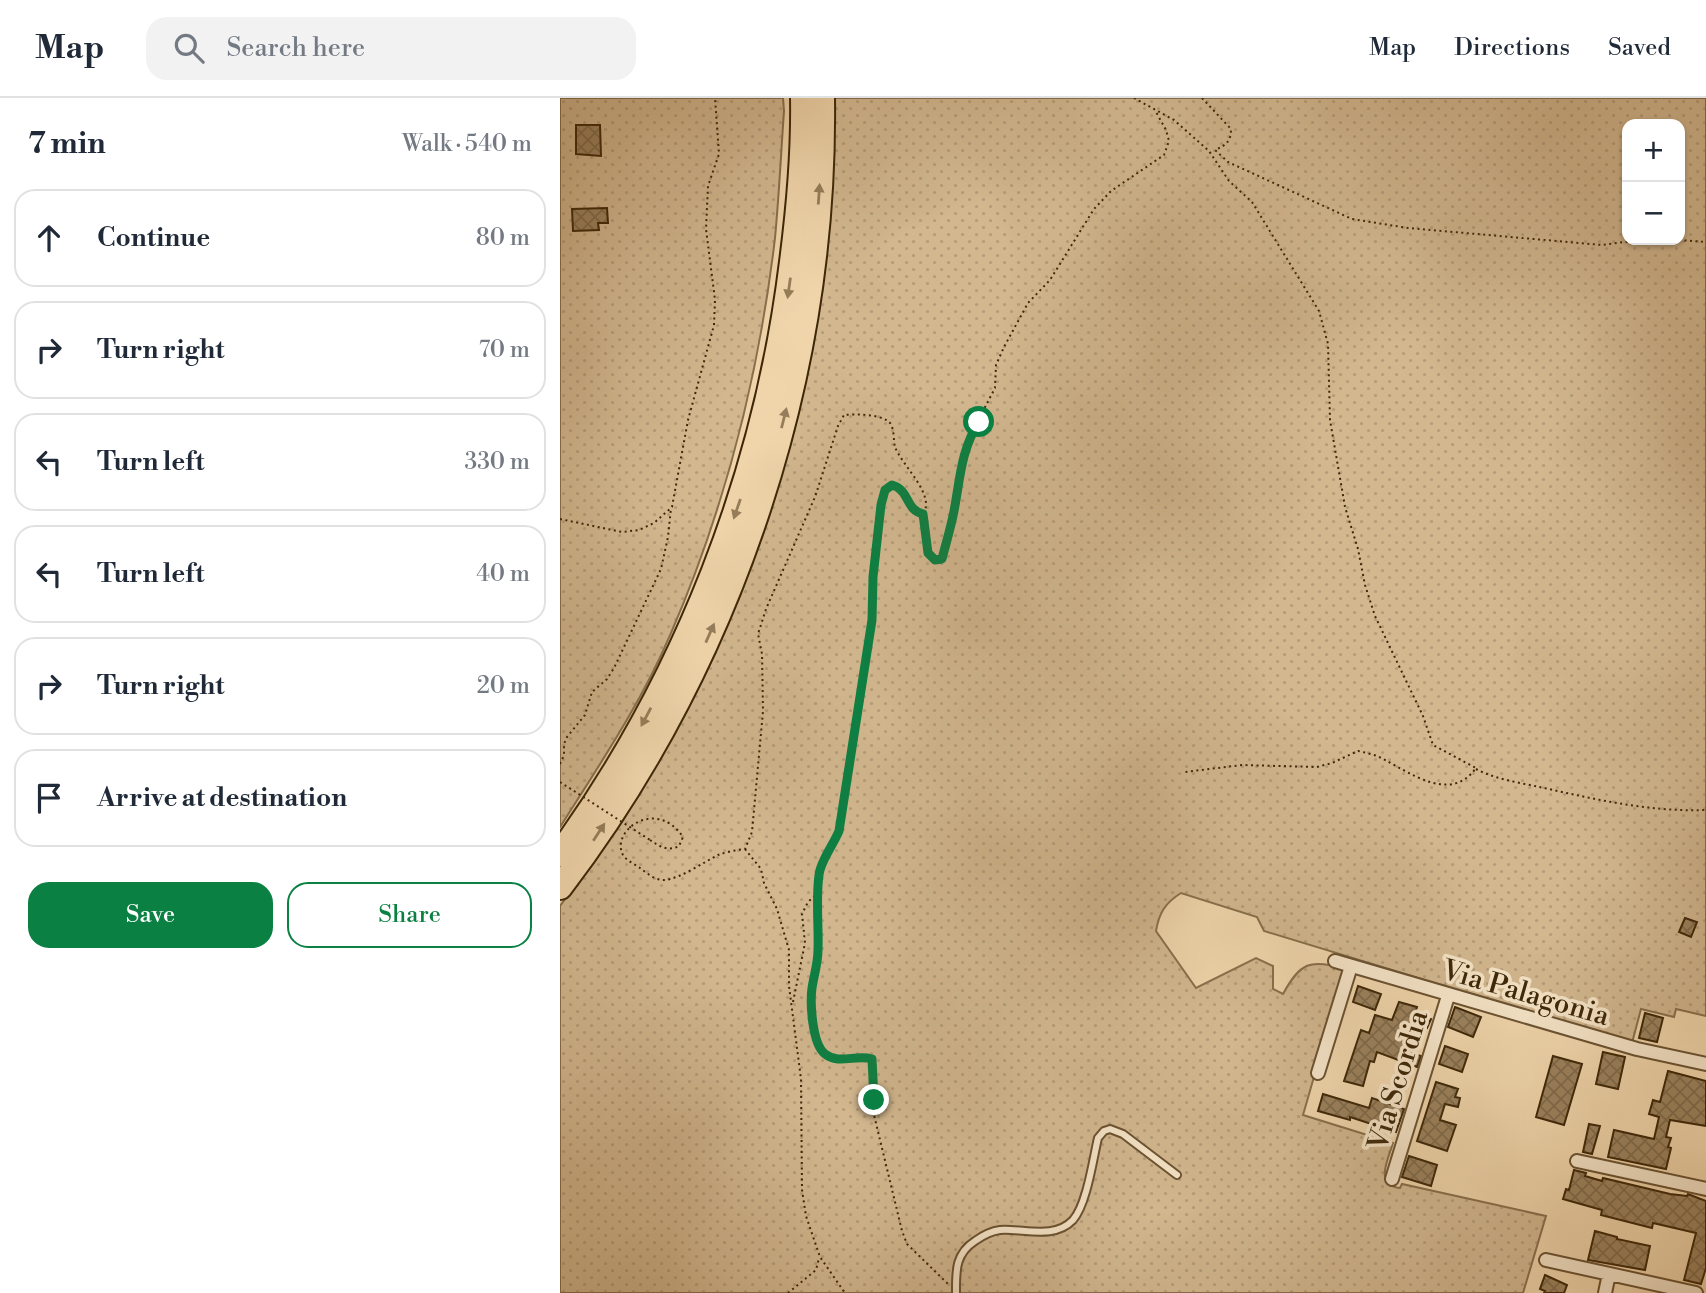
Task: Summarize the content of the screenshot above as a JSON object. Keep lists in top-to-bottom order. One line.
{"streets":{"street":["Via Palagonia","Via Scordia"]},"crossings":[["Via Palagonia","Via Scordia"]],"page":{"header":"Map","search":"Search here","nav":["Map","Directions","Saved"],"heading":["7 min","Walk · 540 m"],"map_buttons":["+","−"],"list":[["Continue","80 m"],["Turn right","70 m"],["Turn left","330 m"],["Turn left","40 m"],["Turn right","20 m"],"Arrive at destination"],"buttons":["Save","Share"]}}
